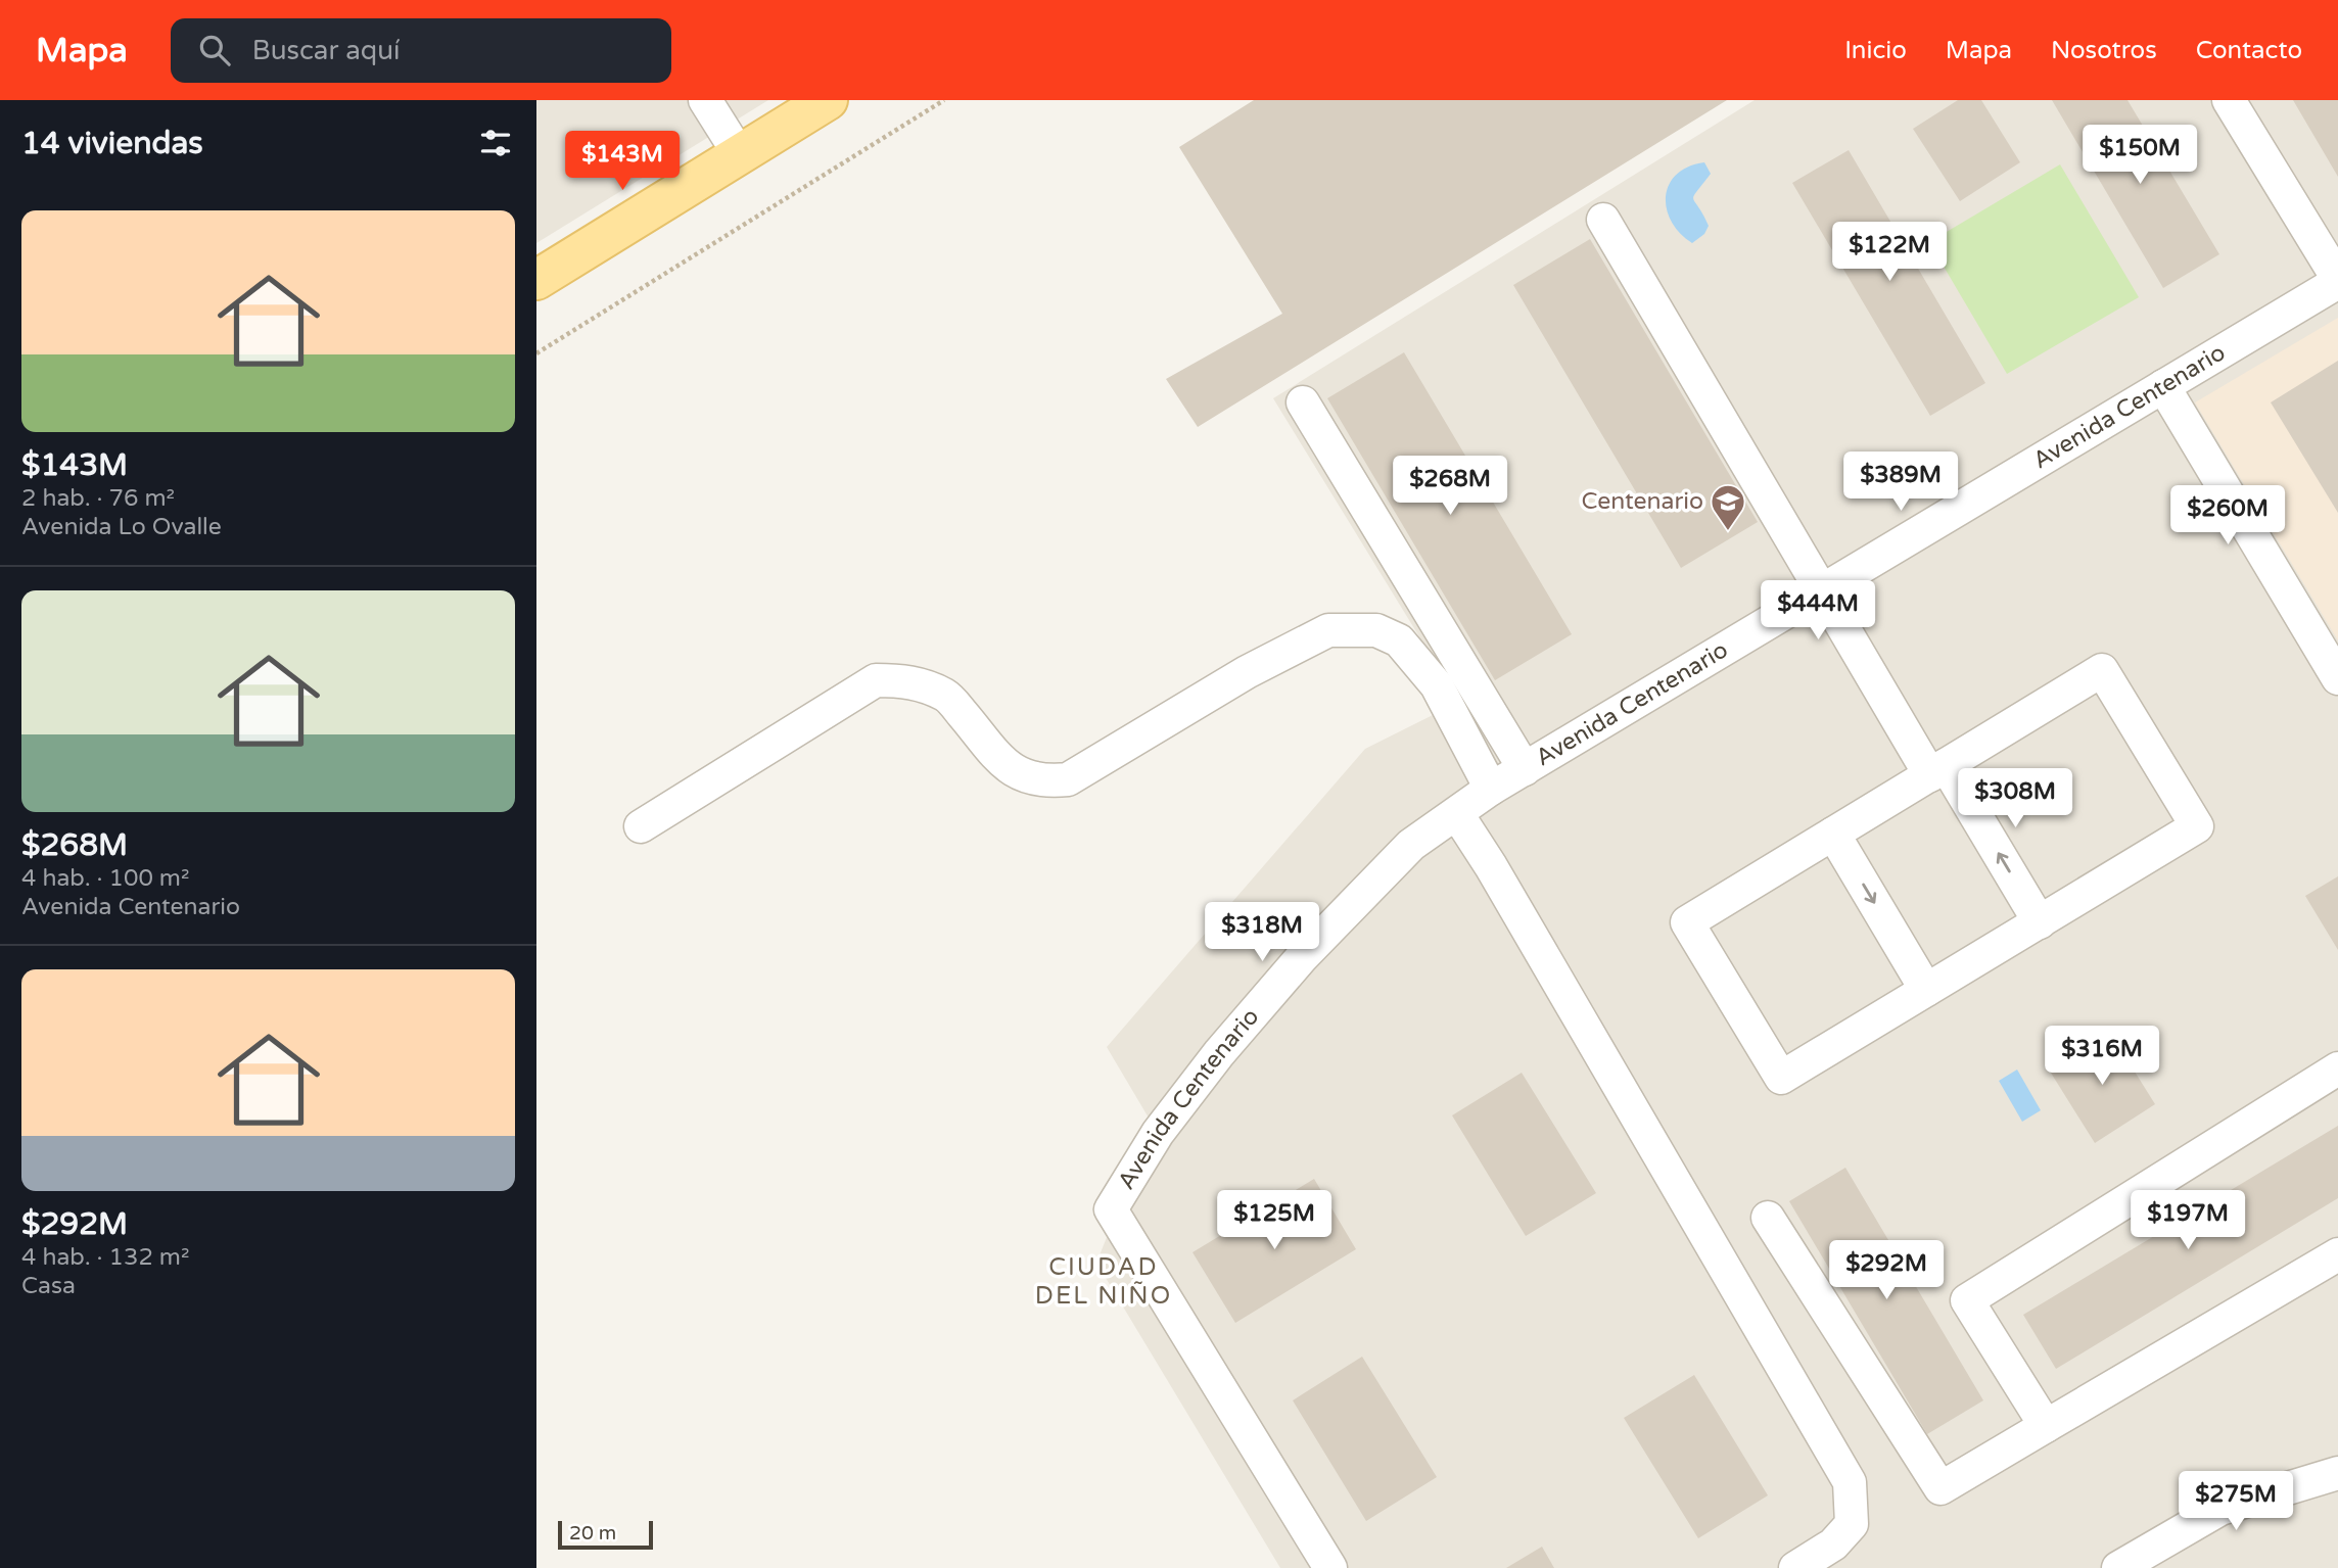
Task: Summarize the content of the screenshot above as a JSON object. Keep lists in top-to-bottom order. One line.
{"streets":{"street":["Avenida Centenario"]},"districts":["CIUDAD DEL NIÑO"],"places":{"school or university":["Centenario"]},"scale_bar":"20 m","page":{"header":"Mapa","search":"Buscar aquí","nav":["Inicio","Mapa","Nosotros","Contacto"],"heading":"14 viviendas","price":["$150M","$143M","$122M","$389M","$268M","$260M","$444M","$308M","$318M","$316M","$125M","$197M","$292M","$275M"],"list":[{"name":"$143M","note":"2 hab. · 76 m² · Avenida Lo Ovalle"},{"name":"$268M","note":"4 hab. · 100 m² · Avenida Centenario"},{"name":"$292M","note":"4 hab. · 132 m² · Casa"}],"scale":"20 m"}}
